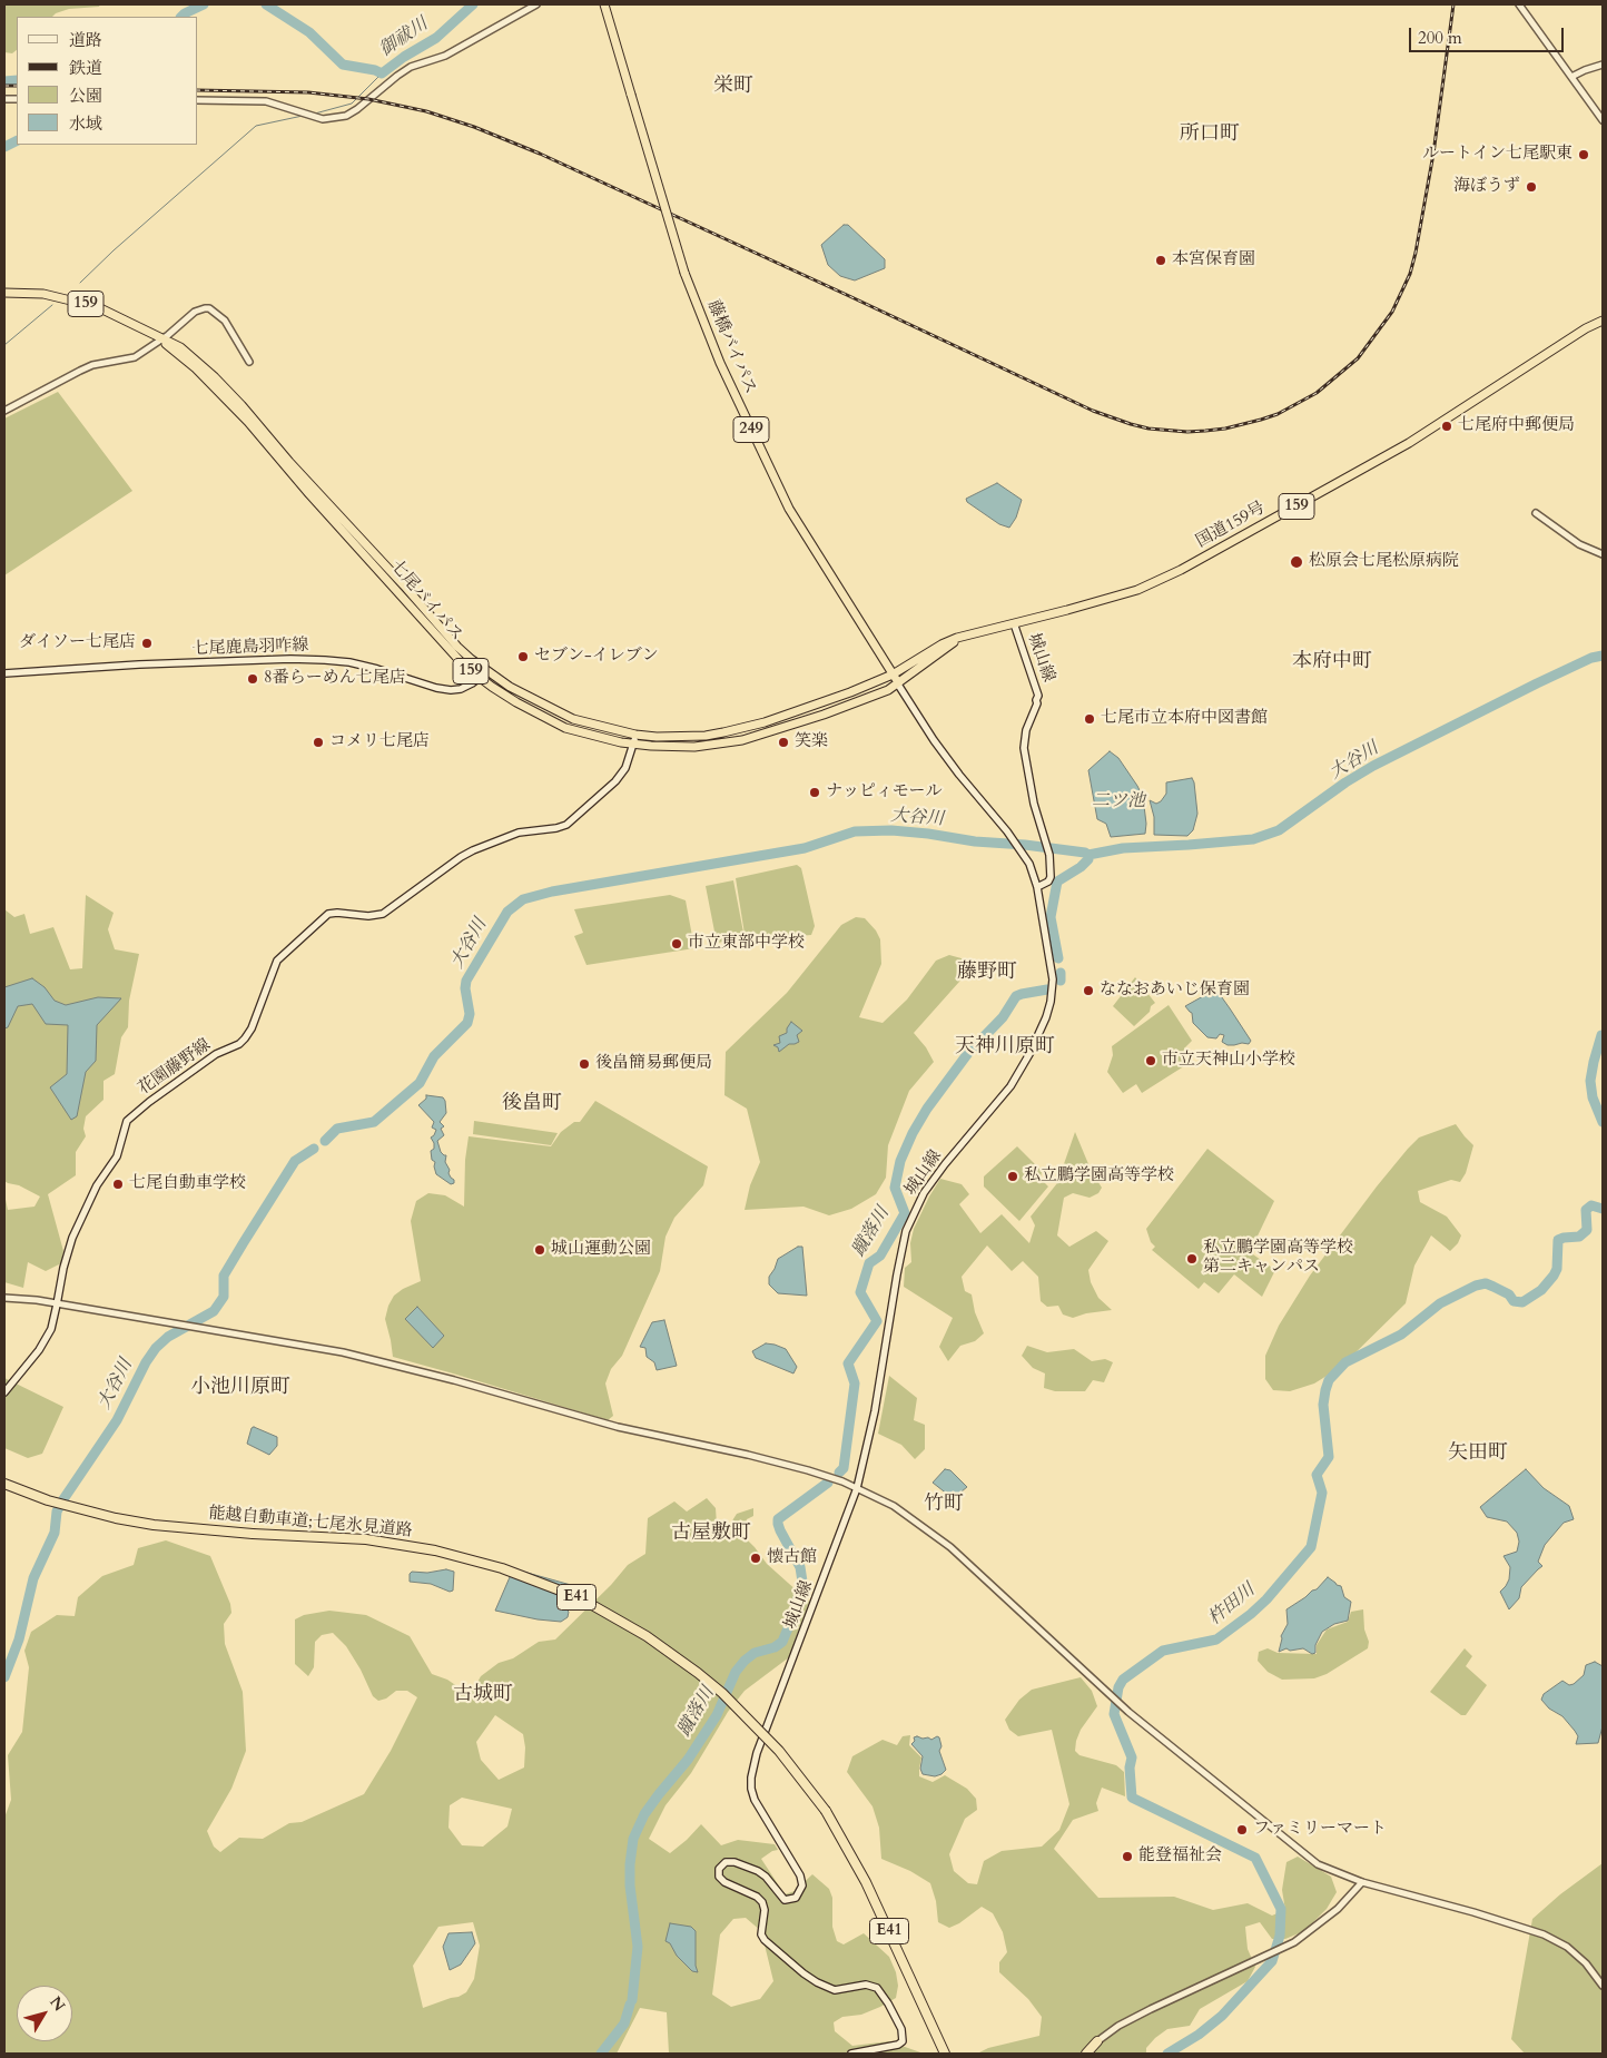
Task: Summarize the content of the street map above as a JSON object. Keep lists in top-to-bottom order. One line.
{"streets":{"highway":["159","藤橋バイパス","249","国道159号","七尾バイパス","能越自動車道;七尾氷見道路","E41"],"main road":["七尾鹿島羽咋線","城山線","花園藤野線"]},"crossings":[["藤橋バイパス","249"],["藤橋バイパス","国道159号"],["藤橋バイパス","七尾バイパス"],["249","国道159号"],["249","七尾バイパス"],["249","城山線"],["国道159号","七尾バイパス"],["国道159号","城山線"],["七尾バイパス","七尾鹿島羽咋線"],["七尾バイパス","城山線"],["七尾バイパス","花園藤野線"]],"districts":["栄町","所口町","本府中町","藤野町","天神川原町","後畠町","小池川原町","矢田町","竹町","古屋敷町","古城町"],"water":["御祓川","大谷川","二ツ池","蹴落川","杵田川"],"places":["ルートイン七尾駅東","海ぼうず","本宮保育園","七尾府中郵便局","松原会七尾松原病院","ダイソー七尾店","セブン-イレブン","8番らーめん七尾店","七尾市立本府中図書館","コメリ七尾店","笑楽","ナッピィモール","市立東部中学校","ななおあいじ保育園","市立天神山小学校","後畠簡易郵便局","私立鵬学園高等学校","七尾自動車学校","城山運動公園","私立鵬学園高等学校 第二キャンパス","懐古館","ファミリーマート","能登福祉会"],"legend":["道路","鉄道","公園","水域"],"scale_bar":"200 m","north":"top right"}
